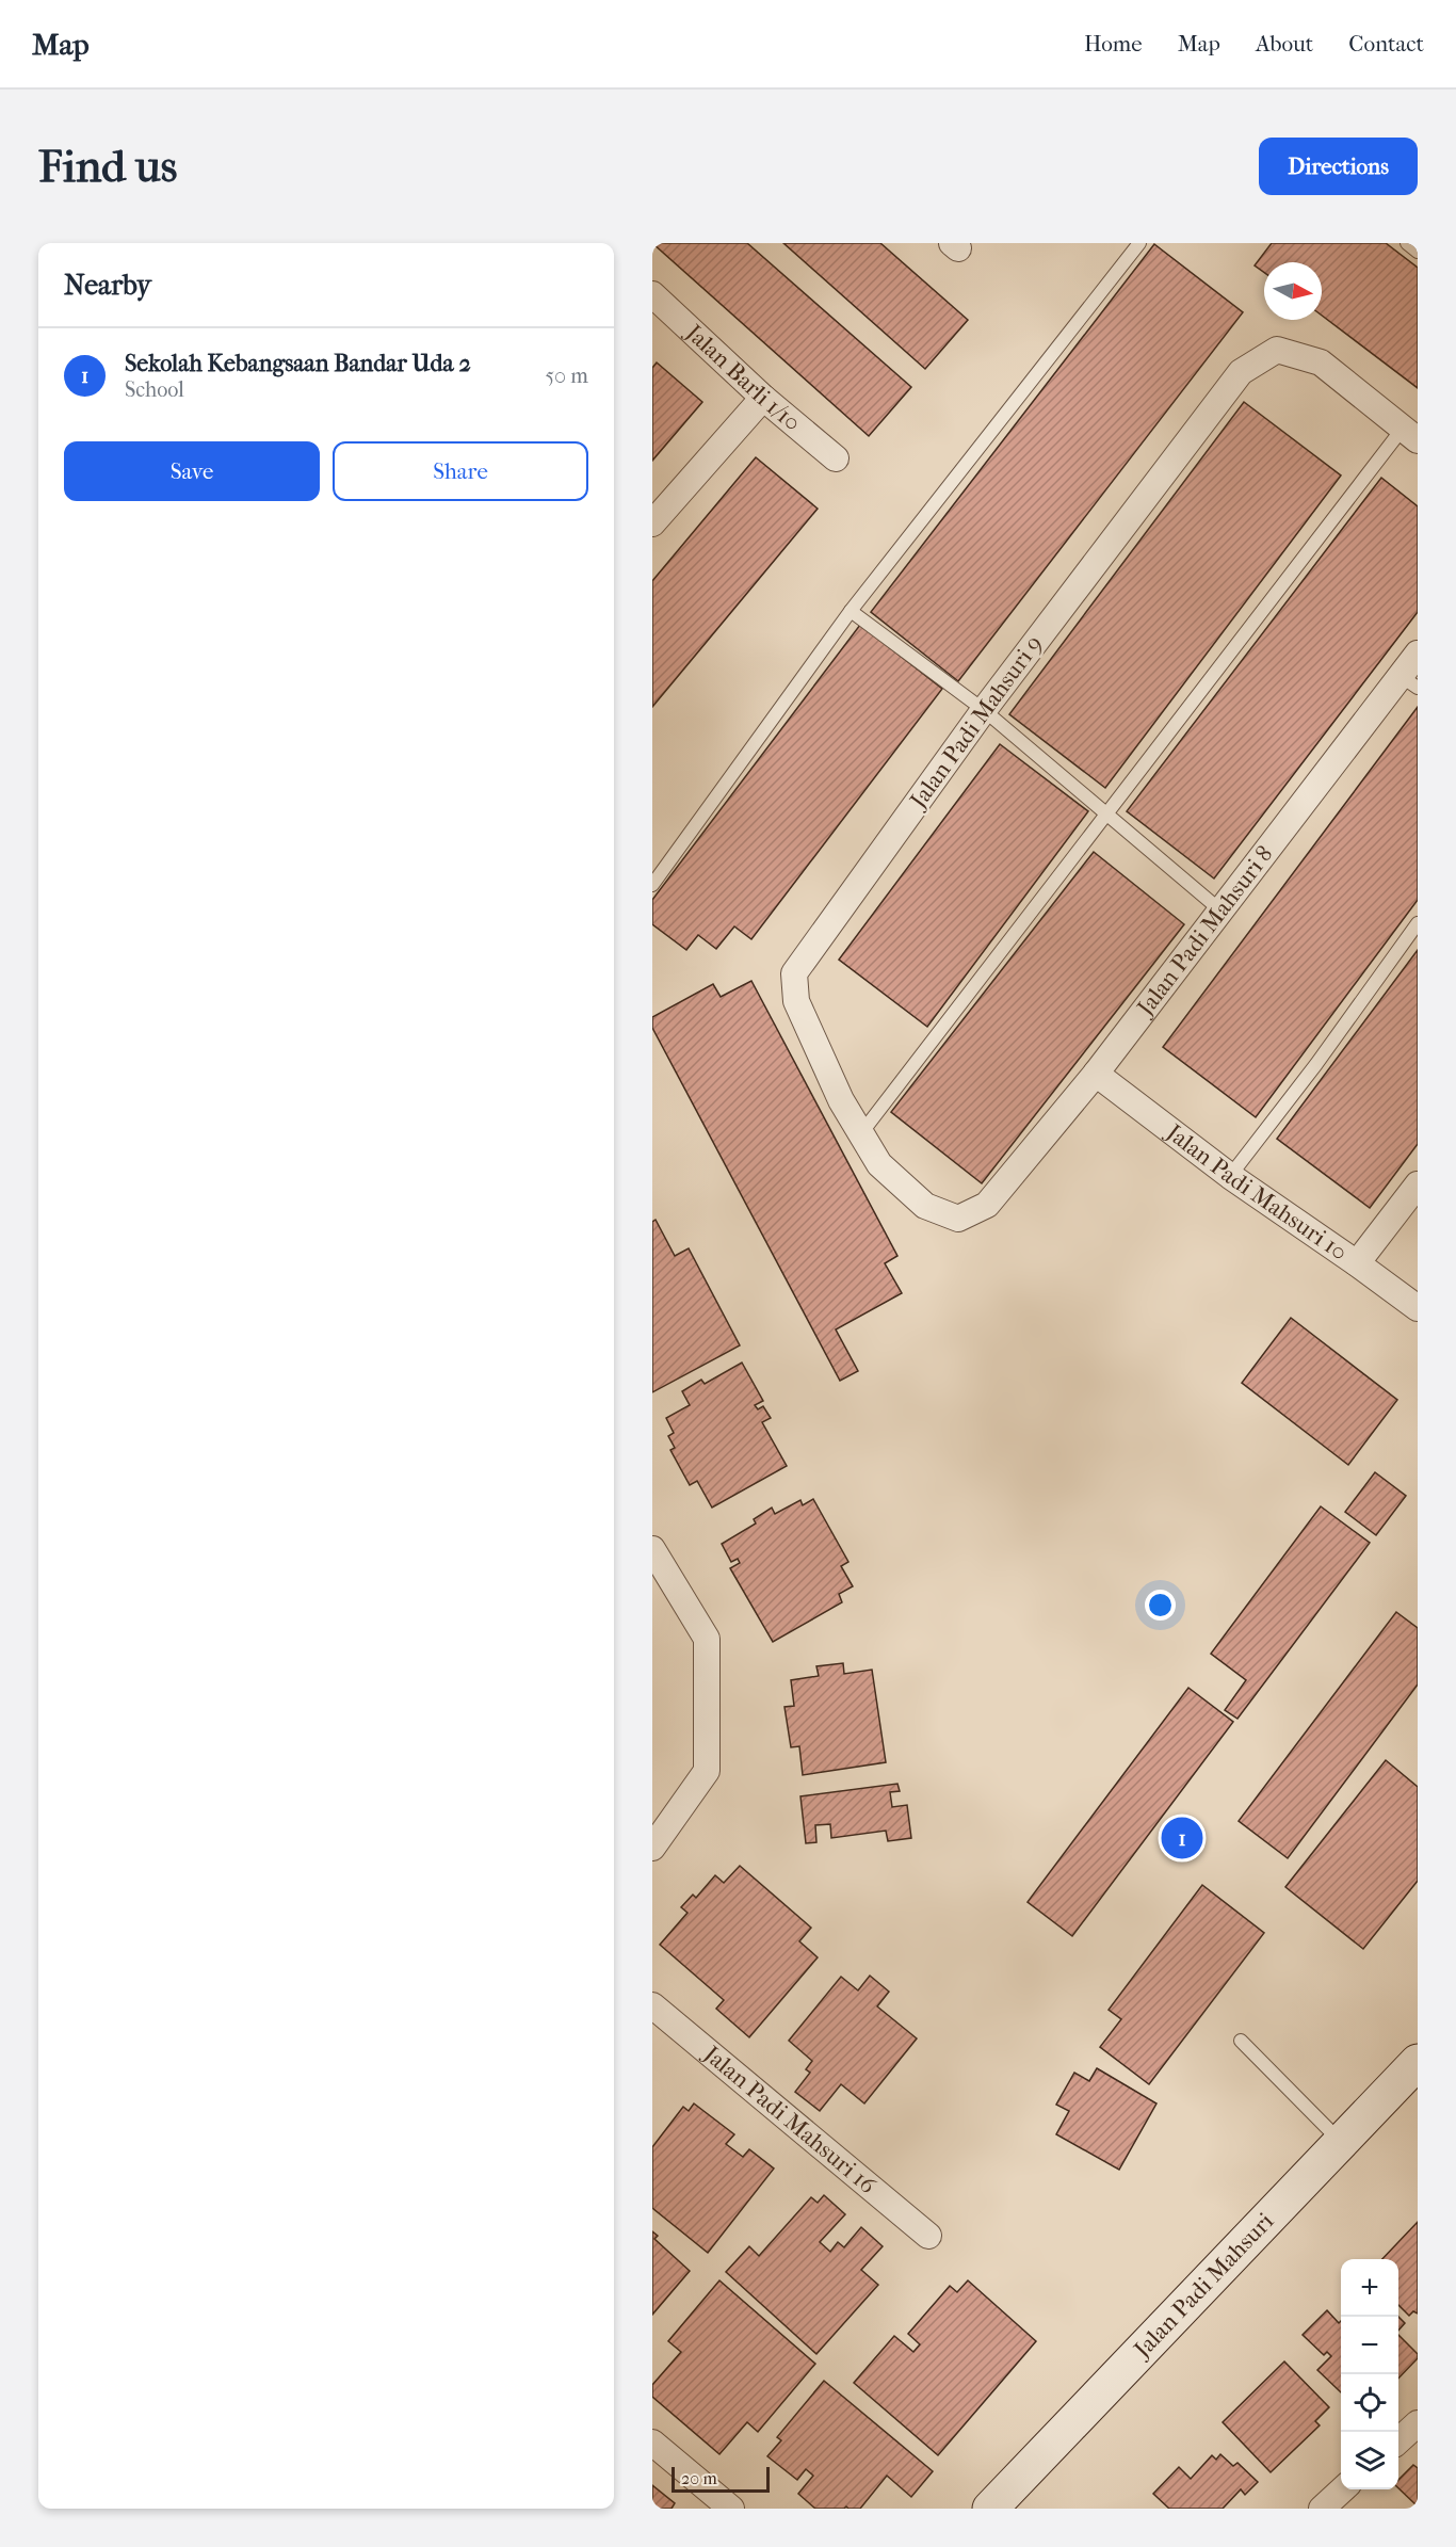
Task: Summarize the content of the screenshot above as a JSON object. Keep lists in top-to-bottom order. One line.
{"streets":{"main road":["Jalan Padi Mahsuri"],"street":["Jalan Barli 1/10","Jalan Padi Mahsuri 9","Jalan Padi Mahsuri 8","Jalan Padi Mahsuri 10","Jalan Padi Mahsuri 16"]},"crossings":[["Jalan Padi Mahsuri 9","Jalan Padi Mahsuri 8"],["Jalan Padi Mahsuri 8","Jalan Padi Mahsuri 10"]],"scale_bar":"20 m","north":"right","page":{"header":"Map","nav":["Home","Map","About","Contact"],"buttons":["Directions",["Save","Share"]],"title":"Find us","heading":"Nearby","list":[{"mark":"1","name":"Sekolah Kebangsaan Bandar Uda 2","note":"School","value":"50 m"}],"pins":"1","map_buttons":["+","−"],"scale":"20 m"}}
